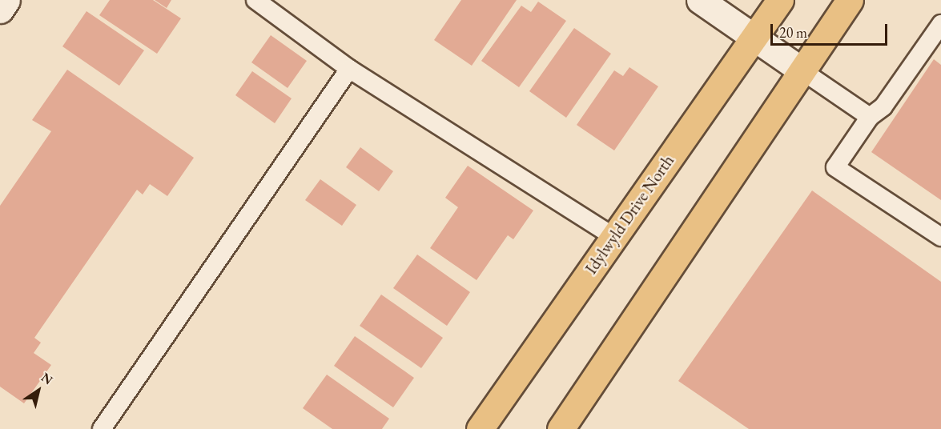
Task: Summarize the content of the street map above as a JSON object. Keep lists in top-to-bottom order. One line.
{"streets":{"main road":["Idylwyld Drive North"]},"scale_bar":"20 m","north":"top right"}
